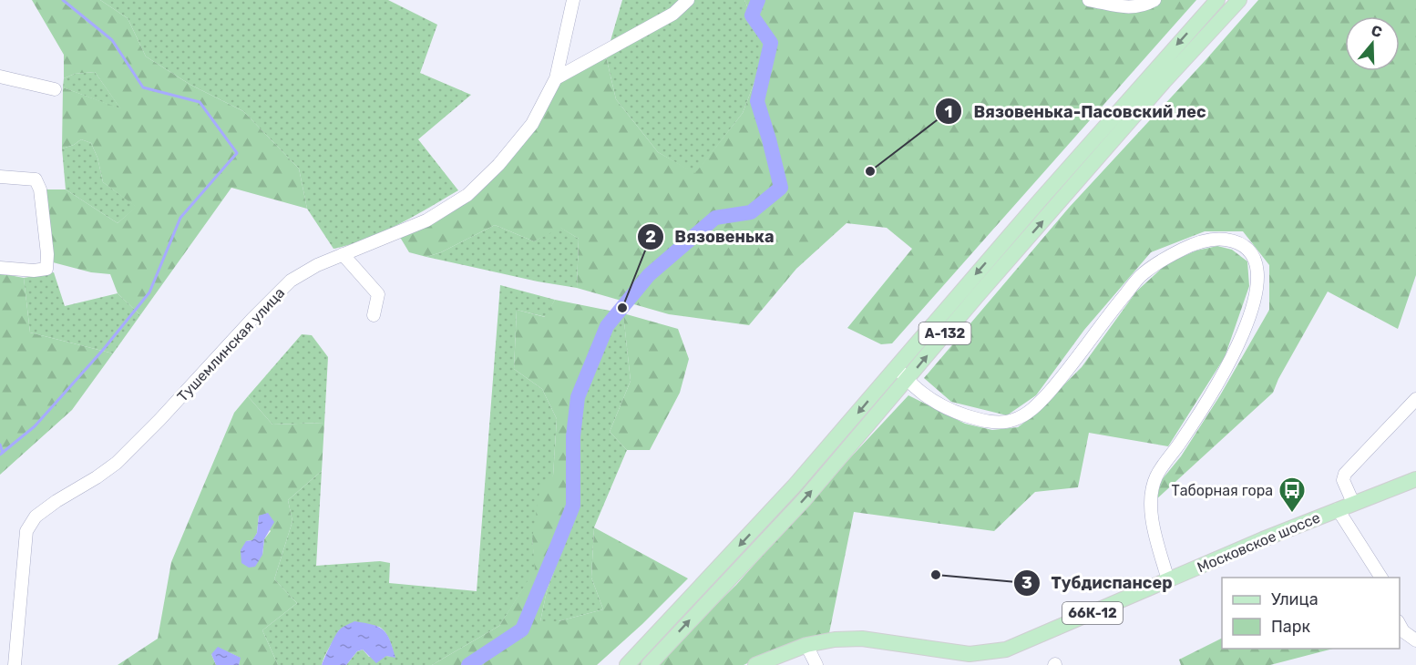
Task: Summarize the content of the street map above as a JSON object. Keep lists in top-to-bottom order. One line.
{"streets":{"main road":["А-132","Московское шоссе","66К-12"],"street":["Тушемлинская улица"]},"places":{"other":["Вязовенька-Пасовский лес","Вязовенька","Тубдиспансер"],"bus stop":["Таборная гора"]},"legend":["Улица","Парк"],"north":"top"}
